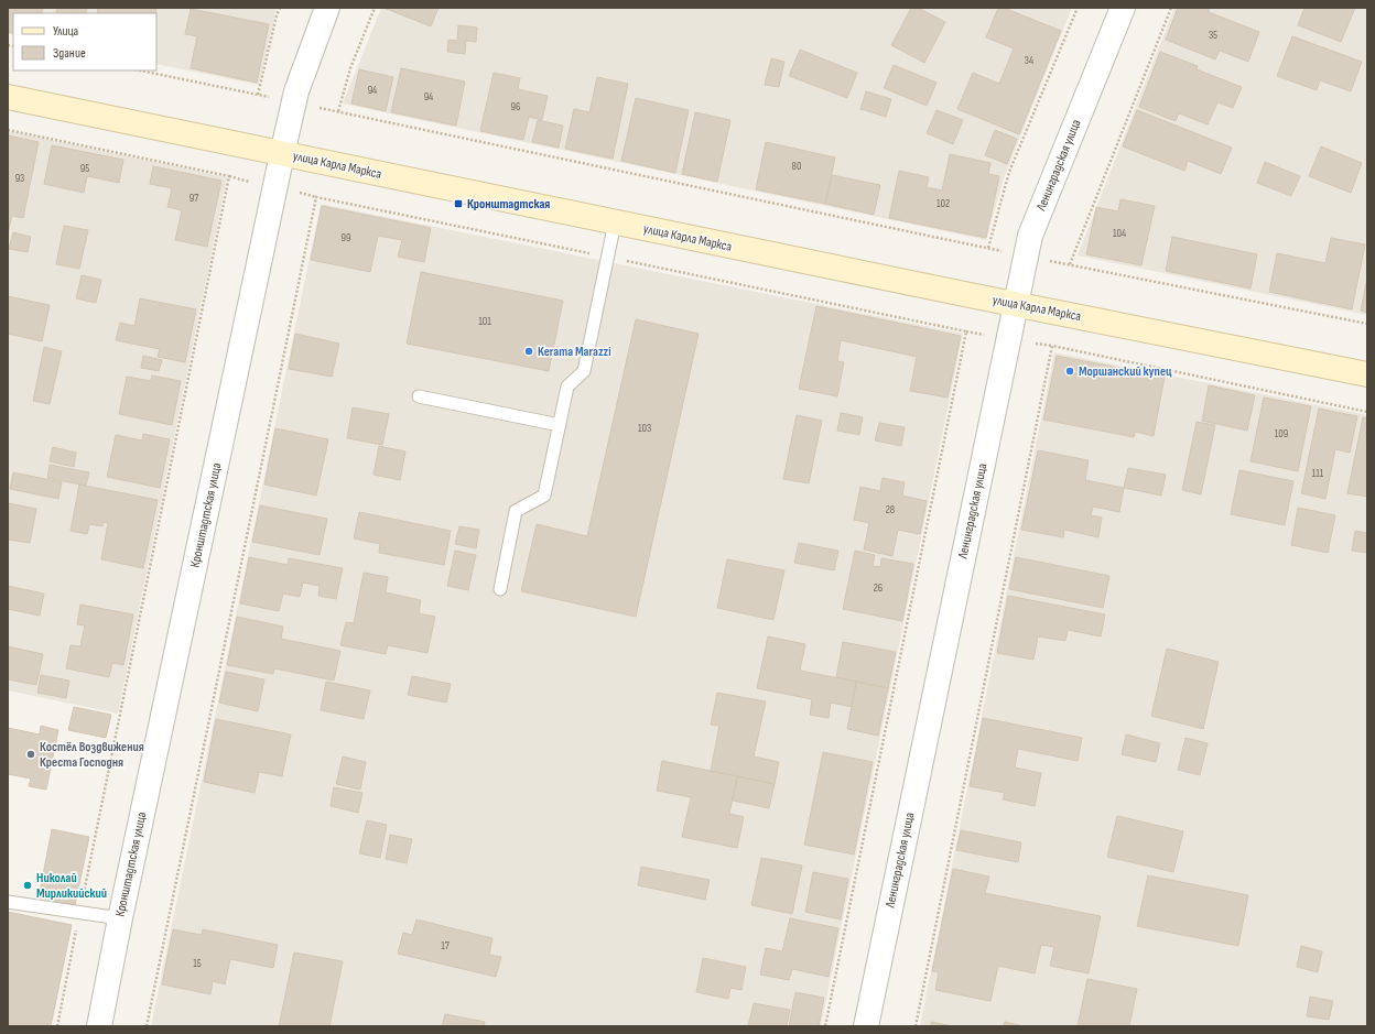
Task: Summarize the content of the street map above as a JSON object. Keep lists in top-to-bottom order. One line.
{"streets":{"main road":["улица Карла Маркса"],"street":["Ленинградская улица","Кронштадтская улица"]},"crossings":[["улица Карла Маркса","Ленинградская улица"],["улица Карла Маркса","Кронштадтская улица"]],"places":{"transit":["Кронштадтская"],"other":["Kerama Marazzi","Моршанский купец","Костёл Воздвижения Креста Господня","Николай Мирликийский"]},"house_numbers":["35","34","94","94","96","80","95","93","97","102","104","99","101","103","109","111","28","26","17","15"],"legend":["Улица","Здание"]}
